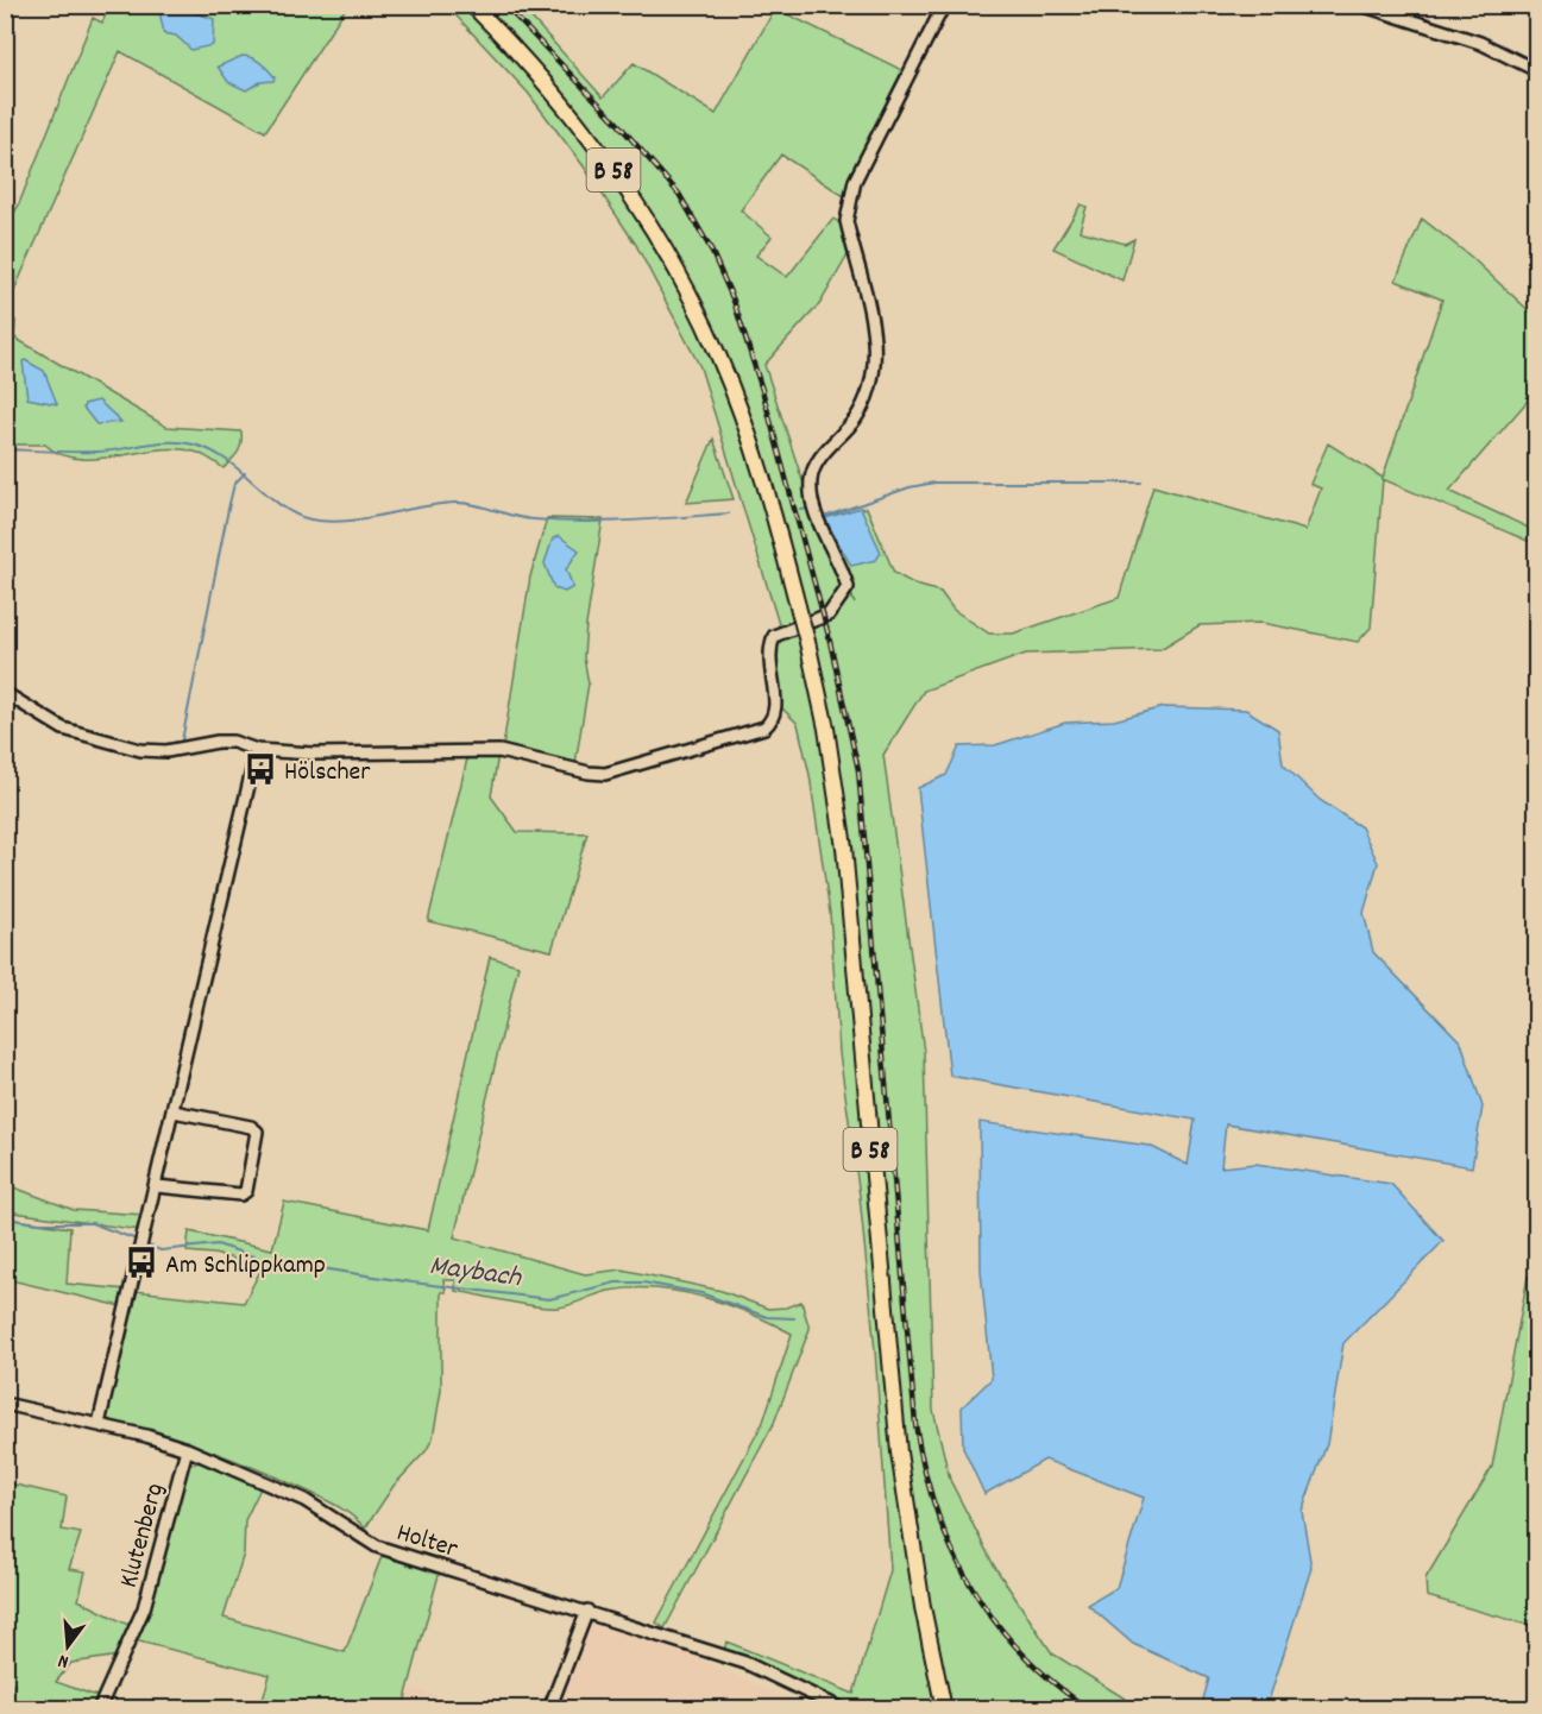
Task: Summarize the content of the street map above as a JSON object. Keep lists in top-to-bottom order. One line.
{"streets":{"main road":["B 58"],"street":["Klutenberg","Holter"]},"crossings":[["Klutenberg","Holter"]],"water":["Maybach"],"places":{"bus stop":["Hölscher","Am Schlippkamp"]},"north":"bottom"}
